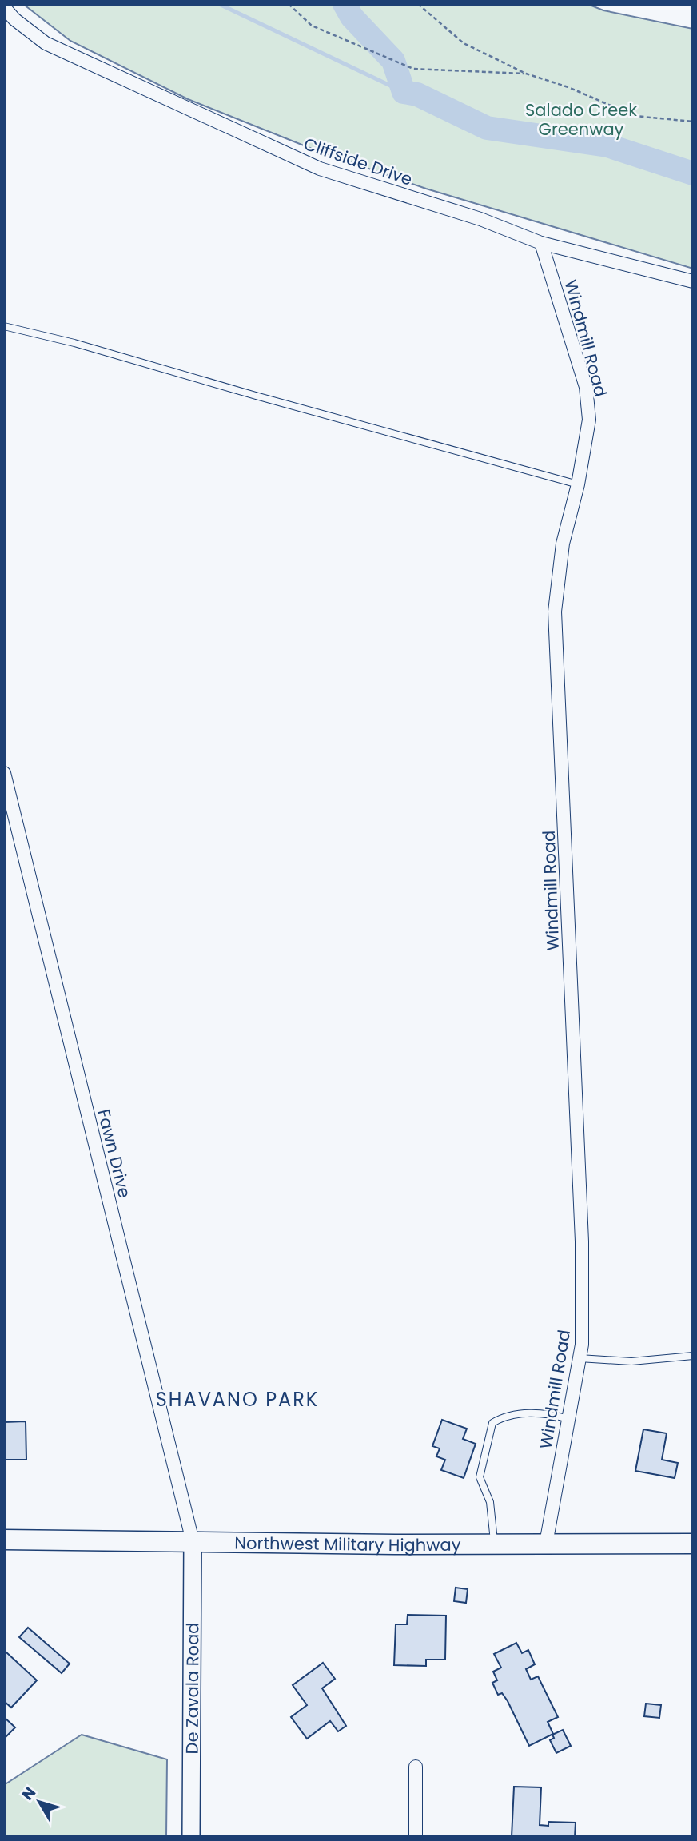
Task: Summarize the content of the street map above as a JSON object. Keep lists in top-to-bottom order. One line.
{"streets":{"main road":["Northwest Military Highway","De Zavala Road"],"street":["Cliffside Drive","Windmill Road","Fawn Drive"]},"crossings":[["Cliffside Drive","Windmill Road"],["Windmill Road","Northwest Military Highway"],["Fawn Drive","Northwest Military Highway"],["Fawn Drive","De Zavala Road"],["Northwest Military Highway","De Zavala Road"]],"districts":["SHAVANO PARK"],"parks":["Salado Creek Greenway"],"north":"top left"}
